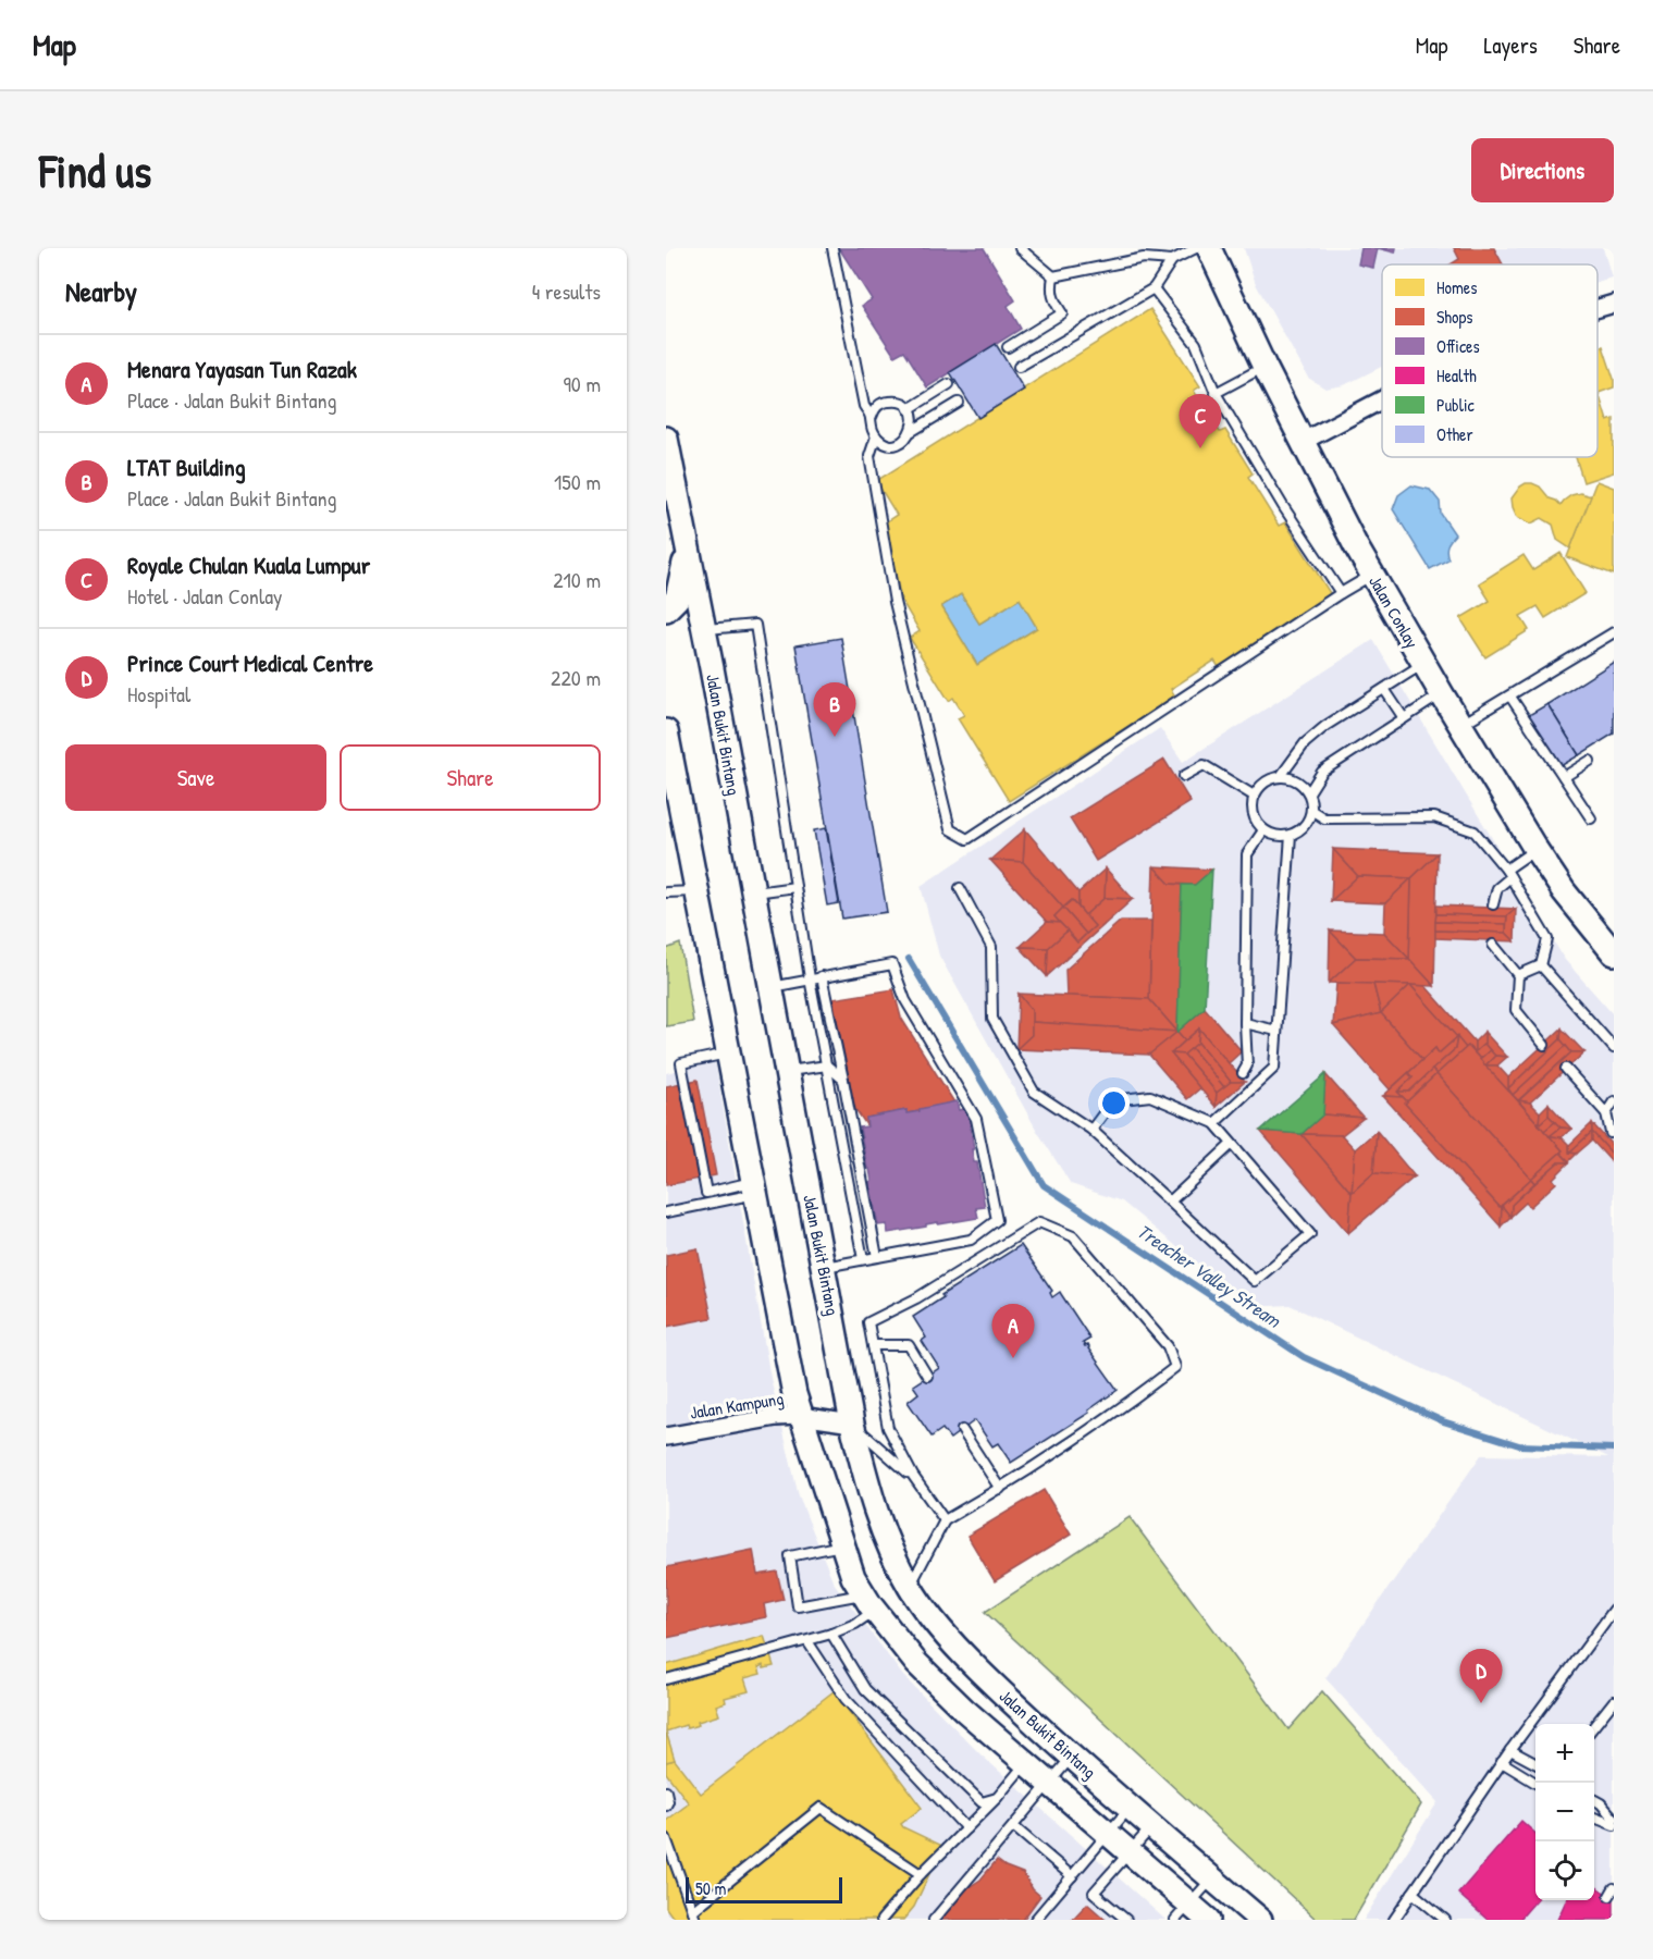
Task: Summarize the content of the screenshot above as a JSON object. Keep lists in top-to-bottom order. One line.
{"streets":{"main road":["Jalan Conlay","Jalan Bukit Bintang"],"street":["Jalan Kampung"]},"crossings":[["Jalan Bukit Bintang","Jalan Kampung"]],"water":["Treacher Valley Stream"],"legend":["Homes","Shops","Offices","Health","Public","Other"],"scale_bar":"50 m","page":{"header":"Map","nav":["Map","Layers","Share"],"buttons":["Directions",["Save","Share"]],"title":"Find us","heading":["Nearby","4 results"],"list":[{"mark":"A","name":"Menara Yayasan Tun Razak","note":"Place · Jalan Bukit Bintang","value":"90 m"},{"mark":"B","name":"LTAT Building","note":"Place · Jalan Bukit Bintang","value":"150 m"},{"mark":"C","name":"Royale Chulan Kuala Lumpur","note":"Hotel · Jalan Conlay","value":"210 m"},{"mark":"D","name":"Prince Court Medical Centre","note":"Hospital","value":"220 m"}],"pins":["C","B","A","D"],"map_buttons":["+","−"],"scale":"50 m"}}
